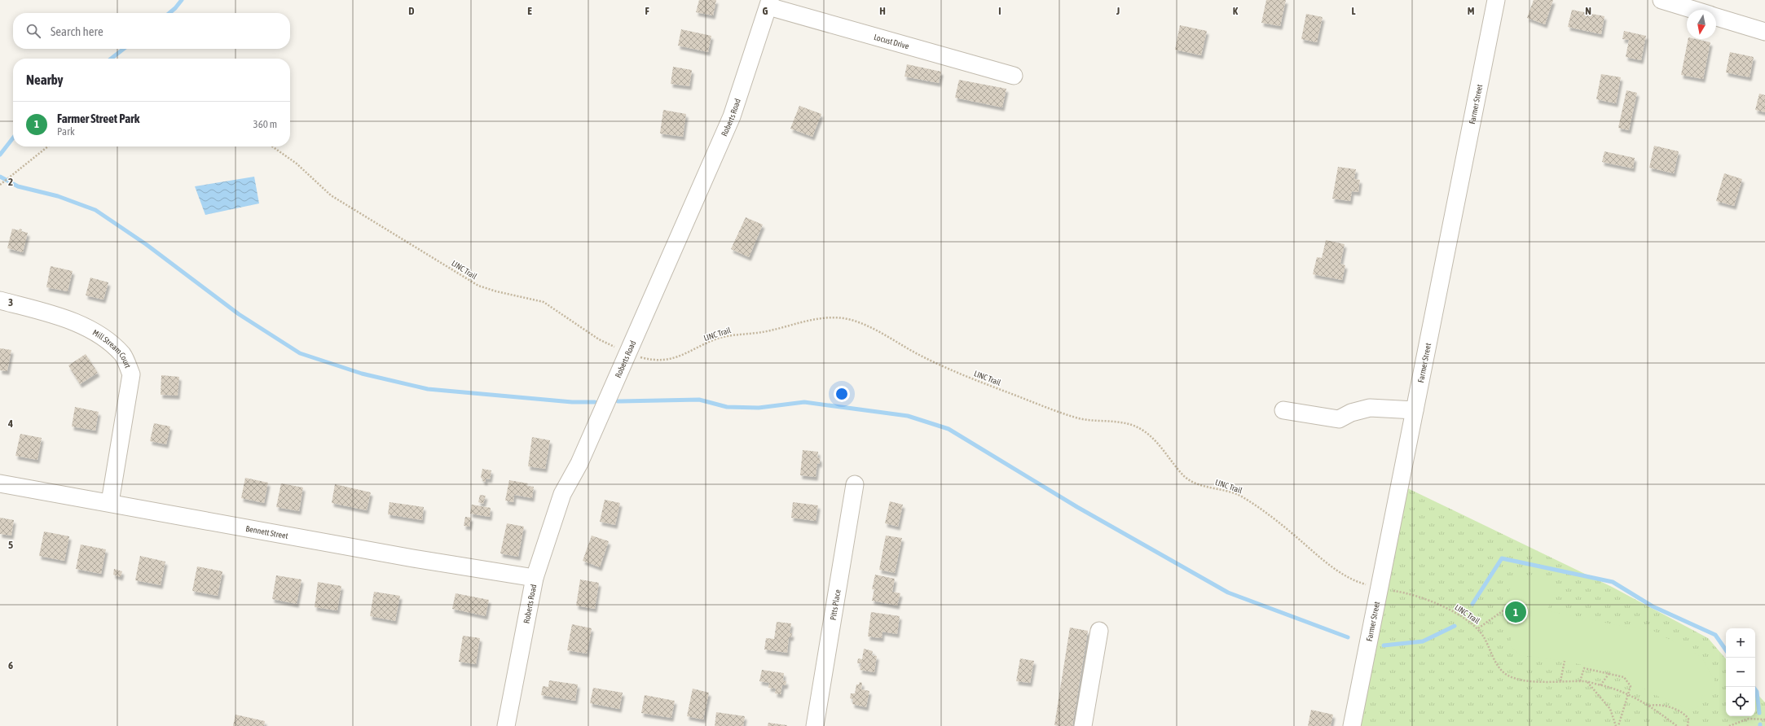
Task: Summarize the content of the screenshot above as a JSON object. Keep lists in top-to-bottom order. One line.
{"streets":{"street":["Locust Drive","Farmer Street","Roberts Road","Mill Stream Court","Bennett Street","Pitts Place"],"path":["LINC Trail"]},"crossings":[["Locust Drive","Roberts Road"],["Farmer Street","LINC Trail"],["Roberts Road","LINC Trail"],["Roberts Road","Bennett Street"],["Mill Stream Court","Bennett Street"]],"north":"bottom","page":{"search":"Search here","heading":"Nearby","list":[{"mark":"1","name":"Farmer Street Park","note":"Park","value":"360 m"}],"pins":"1","map_buttons":["+","−"]},"grid":{"columns":["D","E","F","G","H","I","J","K","L","M","N"],"rows":["2","3","4","5","6"]}}
